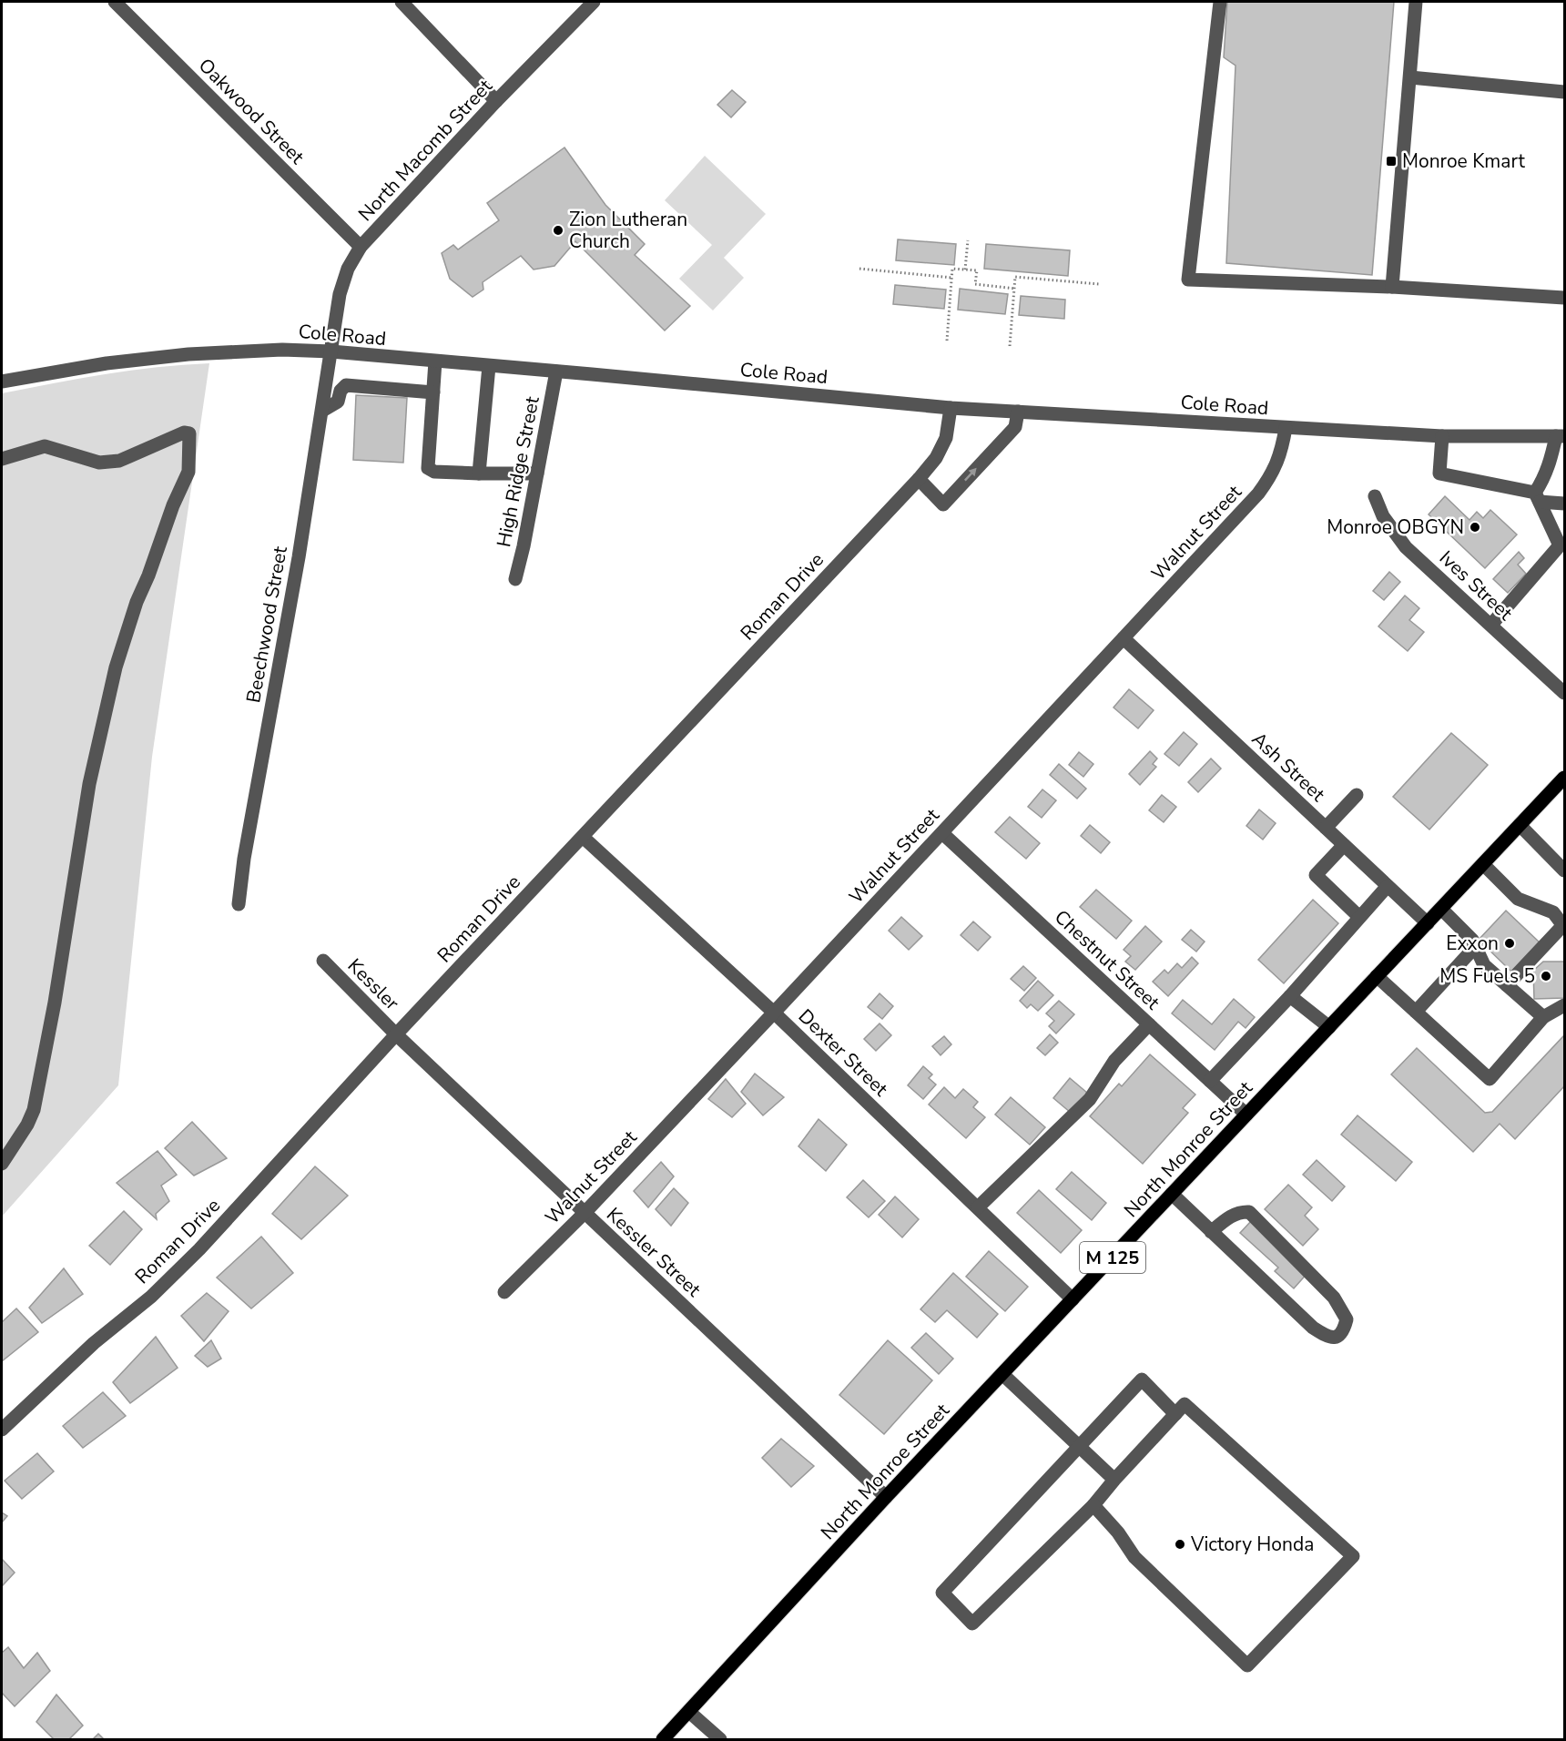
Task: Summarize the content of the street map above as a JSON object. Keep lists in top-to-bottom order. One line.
{"streets":{"main road":["North Monroe Street","M 125"],"street":["Oakwood Street","North Macomb Street","Cole Road","High Ridge Street","Walnut Street","Ives Street","Roman Drive","Beechwood Street","Ash Street","Chestnut Street","Kessler","Dexter Street","Kessler Street"]},"crossings":[["Oakwood Street","North Macomb Street"],["North Macomb Street","Cole Road"],["North Macomb Street","Beechwood Street"],["Cole Road","High Ridge Street"],["Cole Road","Walnut Street"],["Cole Road","Roman Drive"],["Cole Road","Beechwood Street"],["Walnut Street","Ash Street"],["Walnut Street","Chestnut Street"],["Walnut Street","Dexter Street"],["Walnut Street","Kessler Street"],["Roman Drive","Kessler"],["Roman Drive","Dexter Street"],["Roman Drive","Kessler Street"],["Ash Street","North Monroe Street"],["Chestnut Street","North Monroe Street"],["Kessler","Kessler Street"],["Dexter Street","North Monroe Street"],["North Monroe Street","Kessler Street"]],"places":{"transit":["Monroe Kmart"],"other":["Zion Lutheran Church","Monroe OBGYN","Exxon","MS Fuels 5","Victory Honda"]}}
